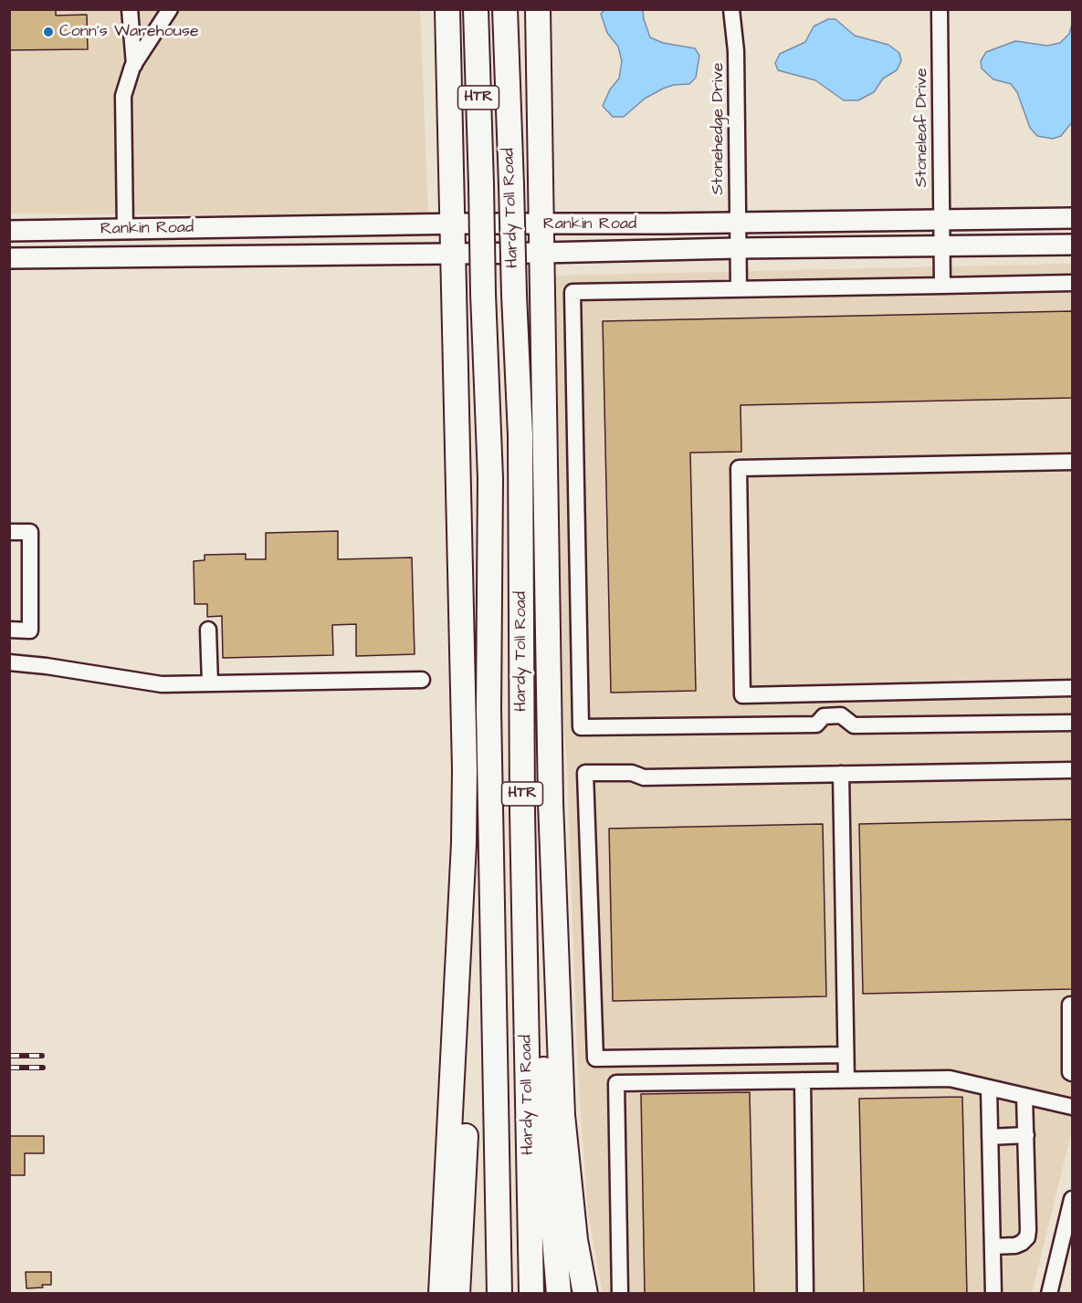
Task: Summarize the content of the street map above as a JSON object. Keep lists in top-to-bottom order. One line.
{"streets":{"highway":["HTR","Hardy Toll Road"],"main road":["Rankin Road"],"street":["Stoneleaf Drive","Stonehedge Drive"]},"crossings":[["Stoneleaf Drive","Rankin Road"],["Stonehedge Drive","Rankin Road"]],"places":["Conn's Warehouse"]}
